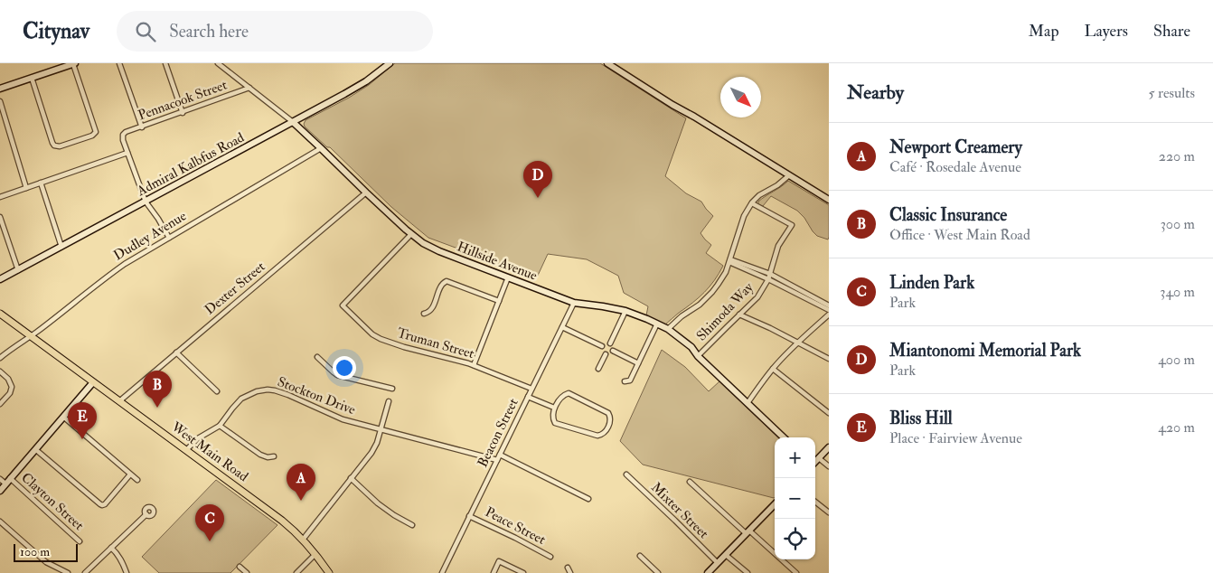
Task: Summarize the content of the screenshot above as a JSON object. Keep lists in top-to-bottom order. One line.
{"streets":{"main road":["West Main Road"],"street":["Pennacook Street","Admiral Kalbfus Road","Dudley Avenue","Hillside Avenue","Dexter Street","Shimoda Way","Truman Street","Stockton Drive","Beacon Street","Clayton Street","Mixter Street","Peace Street"]},"crossings":[["Pennacook Street","Hillside Avenue"],["Admiral Kalbfus Road","Hillside Avenue"],["Dudley Avenue","Hillside Avenue"],["Dudley Avenue","West Main Road"],["Hillside Avenue","Dexter Street"],["Hillside Avenue","Shimoda Way"],["Hillside Avenue","Truman Street"],["Hillside Avenue","Beacon Street"],["Dexter Street","West Main Road"],["Truman Street","Beacon Street"],["Stockton Drive","Beacon Street"],["Stockton Drive","West Main Road"],["Beacon Street","Peace Street"]],"scale_bar":"100 m","north":"bottom right","page":{"header":"Citynav","search":"Search here","nav":["Map","Layers","Share"],"heading":["Nearby","5 results"],"list":[{"mark":"A","name":"Newport Creamery","note":"Café · Rosedale Avenue","value":"220 m"},{"mark":"B","name":"Classic Insurance","note":"Office · West Main Road","value":"300 m"},{"mark":"C","name":"Linden Park","note":"Park","value":"340 m"},{"mark":"D","name":"Miantonomi Memorial Park","note":"Park","value":"400 m"},{"mark":"E","name":"Bliss Hill","note":"Place · Fairview Avenue","value":"420 m"}],"pins":["D","B","E","A","C"],"map_buttons":["+","−"],"scale":"100 m"}}
